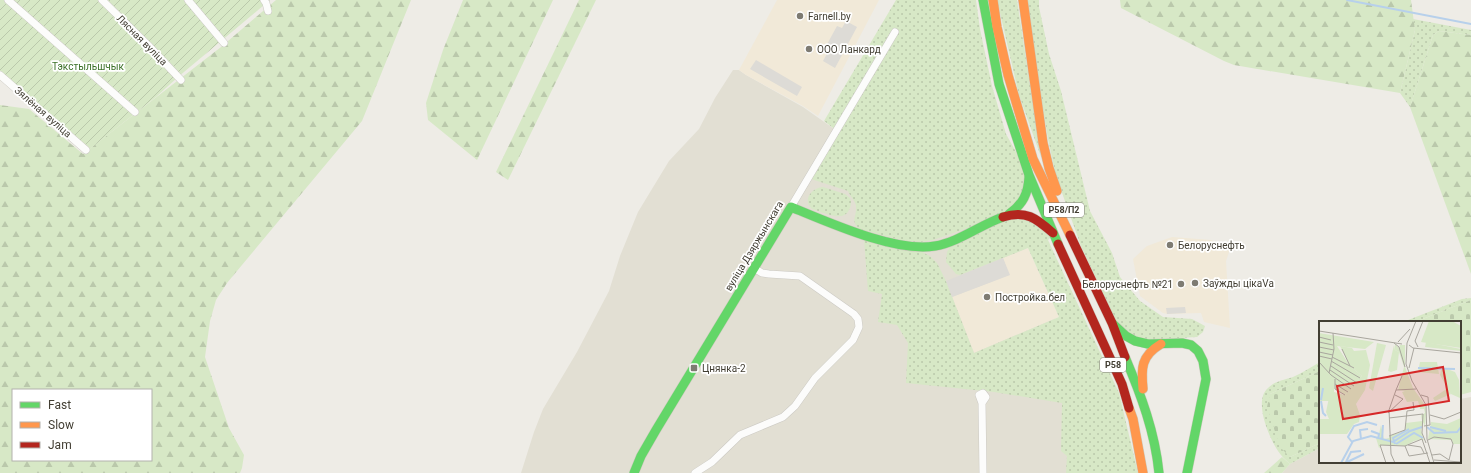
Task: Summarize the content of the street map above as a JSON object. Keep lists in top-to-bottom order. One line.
{"streets":{"main road":["Р58/П2","вуліца Дзяржынскага","Р58"],"street":["Лясная вуліца","Зялёная вуліца"]},"crossings":[["Р58/П2","Р58"]],"parks":["Тэкстыльшчык"],"places":{"other":["Farnell.by","ООО Ланкард","Белоруснефть","Заўжды цікаVа","Белоруснефть №21","Постройка.бел"],"transit":["Цнянка-2"]},"legend":["Fast","Slow","Jam"]}
